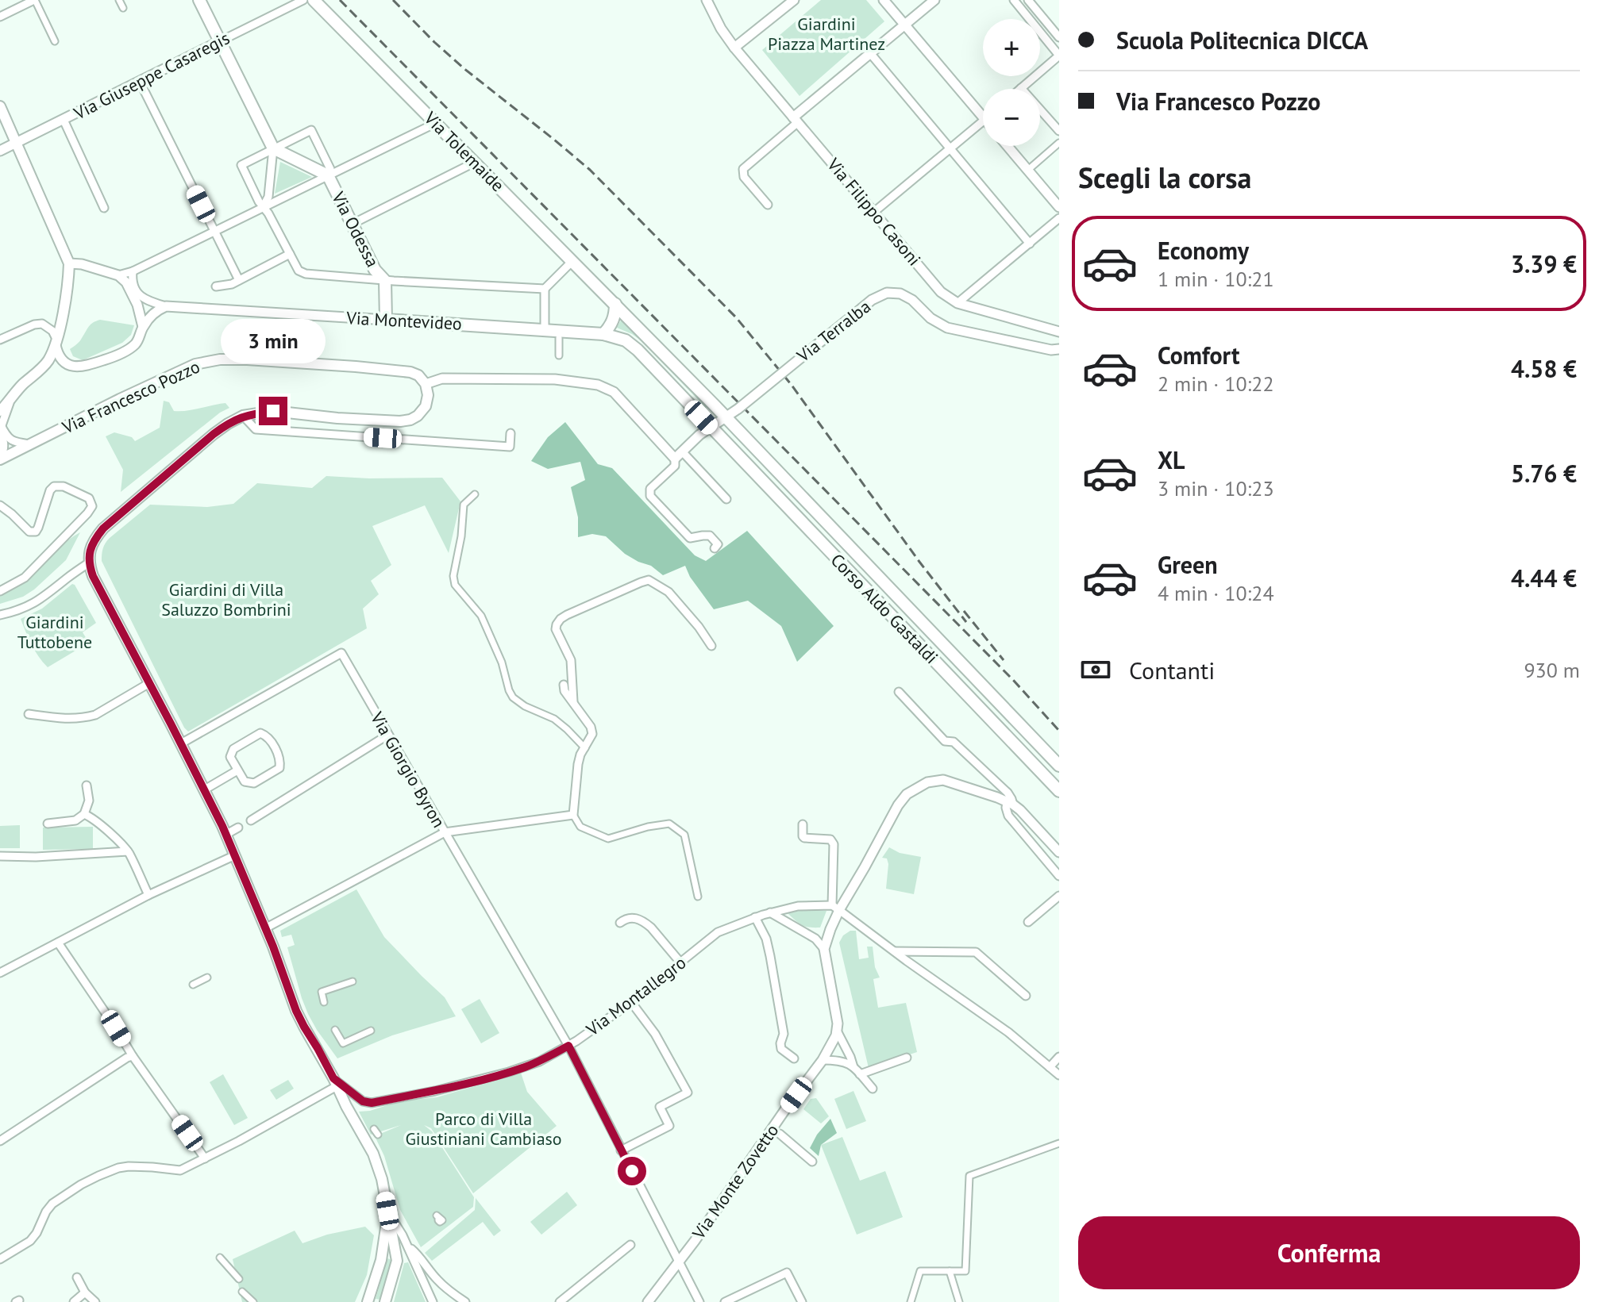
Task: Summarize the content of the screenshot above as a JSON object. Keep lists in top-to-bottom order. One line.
{"streets":{"main road":["Via Tolemaide","Via Odessa","Via Montevideo","Via Francesco Pozzo","Corso Aldo Gastaldi"],"street":["Via Giuseppe Casaregis","Via Filippo Casoni","Via Terralba","Via Giorgio Byron","Via Montallegro","Via Monte Zovetto"]},"crossings":[["Via Tolemaide","Corso Aldo Gastaldi"],["Via Odessa","Via Montevideo"],["Via Montevideo","Corso Aldo Gastaldi"],["Via Terralba","Corso Aldo Gastaldi"],["Via Giorgio Byron","Via Montallegro"],["Via Giorgio Byron","Via Monte Zovetto"]],"parks":["Giardini Piazza Martinez","Giardini di Villa Saluzzo Bombrini","Giardini Tuttobene","Parco di Villa Giustiniani Cambiaso"],"page":{"banner":["Scuola Politecnica DICCA","Via Francesco Pozzo"],"map_buttons":["+","−"],"heading":"Scegli la corsa","list":[{"name":"Economy","note":"1 min · 10:21","value":"3.39 €"},{"name":"Comfort","note":"2 min · 10:22","value":"4.58 €"},{"name":"XL","note":"3 min · 10:23","value":"5.76 €"},{"name":"Green","note":"4 min · 10:24","value":"4.44 €"}],"bubble":"3 min","pay":["Contanti","930 m"],"buttons":"Conferma"}}
